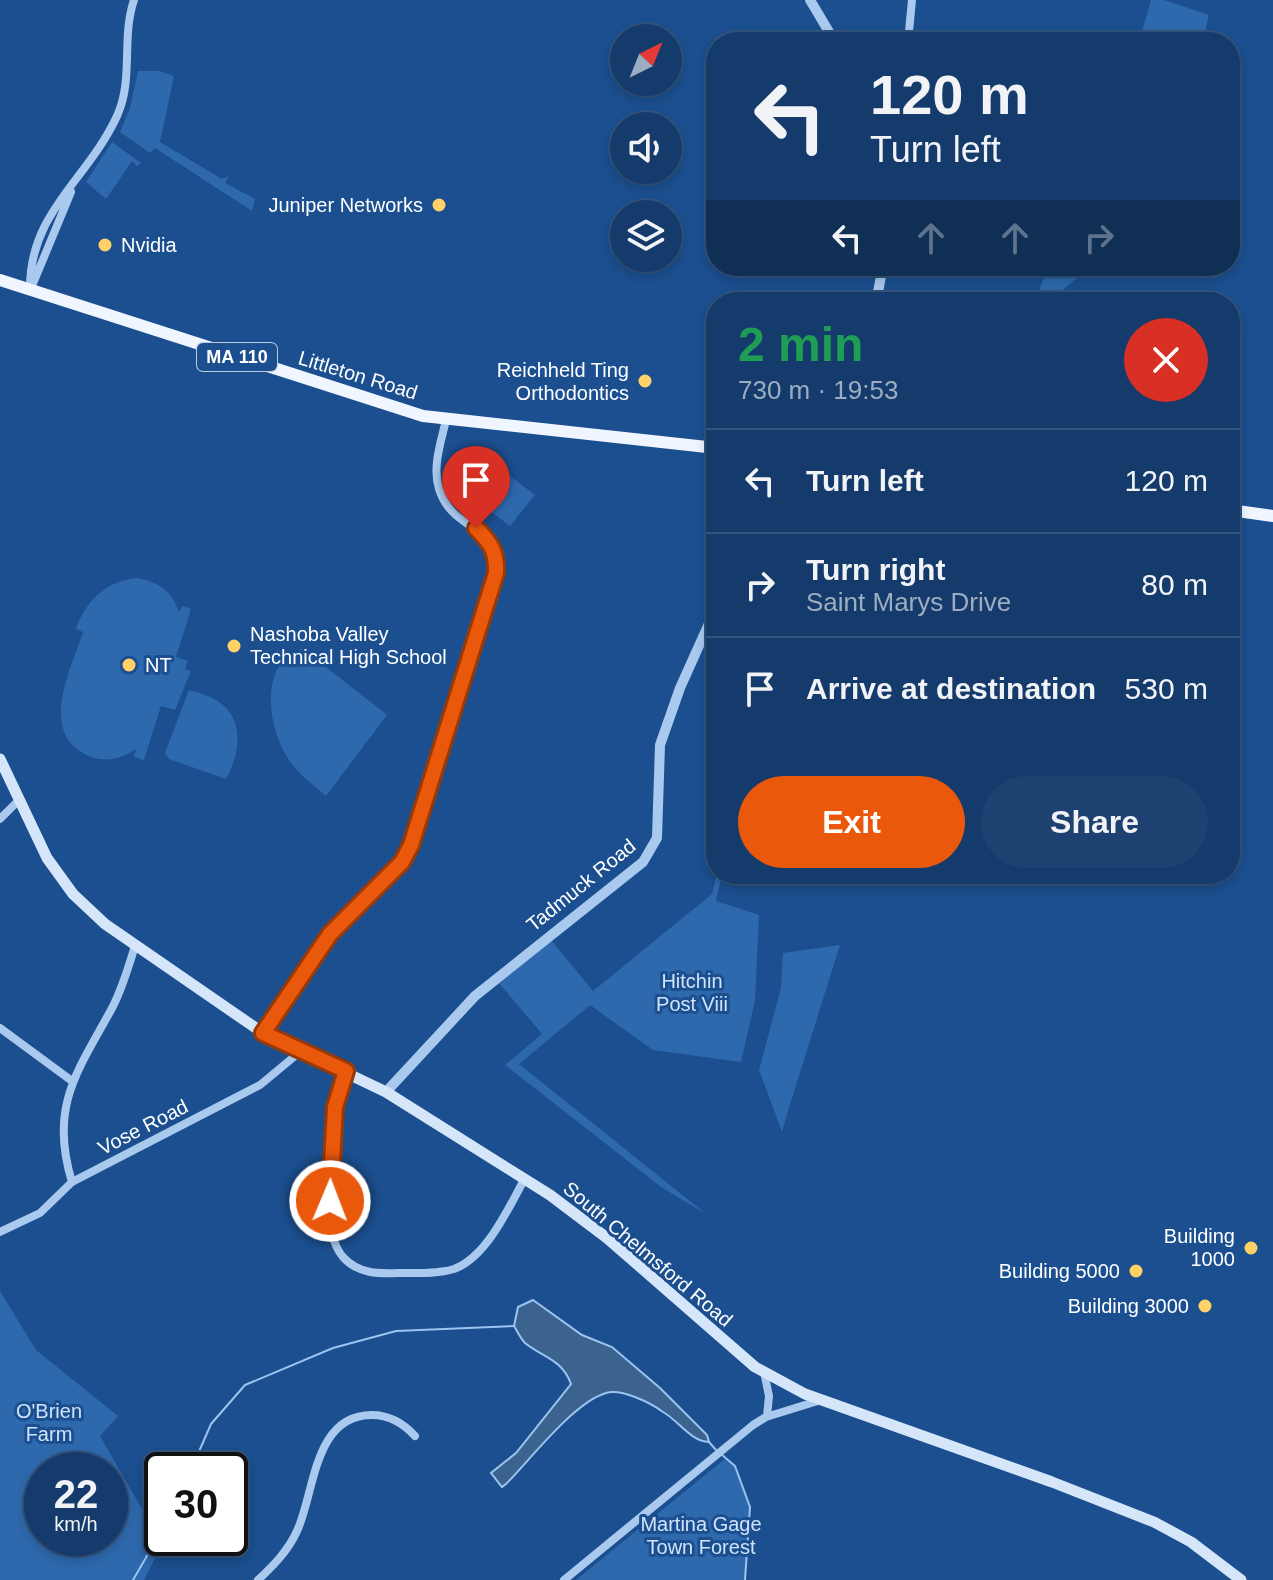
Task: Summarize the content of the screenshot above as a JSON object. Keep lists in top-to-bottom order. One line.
{"streets":{"main road":["MA 110","Littleton Road","South Chelmsford Road"],"street":["Tadmuck Road","Vose Road"]},"crossings":[["Tadmuck Road","South Chelmsford Road"],["Vose Road","South Chelmsford Road"]],"parks":["Hitchin Post Viii","O'Brien Farm","Martina Gage Town Forest"],"places":["Juniper Networks","Nvidia","Reichheld Ting Orthodontics","Nashoba Valley Technical High School","NT","Building 1000","Building 5000","Building 3000"],"north":"top right","page":{"turn":["120 m","Turn left"],"heading":["2 min","730 m · 19:53"],"list":[{"name":"Turn left","value":"120 m"},{"name":"Turn right","note":"Saint Marys Drive","value":"80 m"},{"name":"Arrive at destination","value":"530 m"}],"buttons":["Exit","Share"],"speed":"22 km/h","limit":"30"}}
